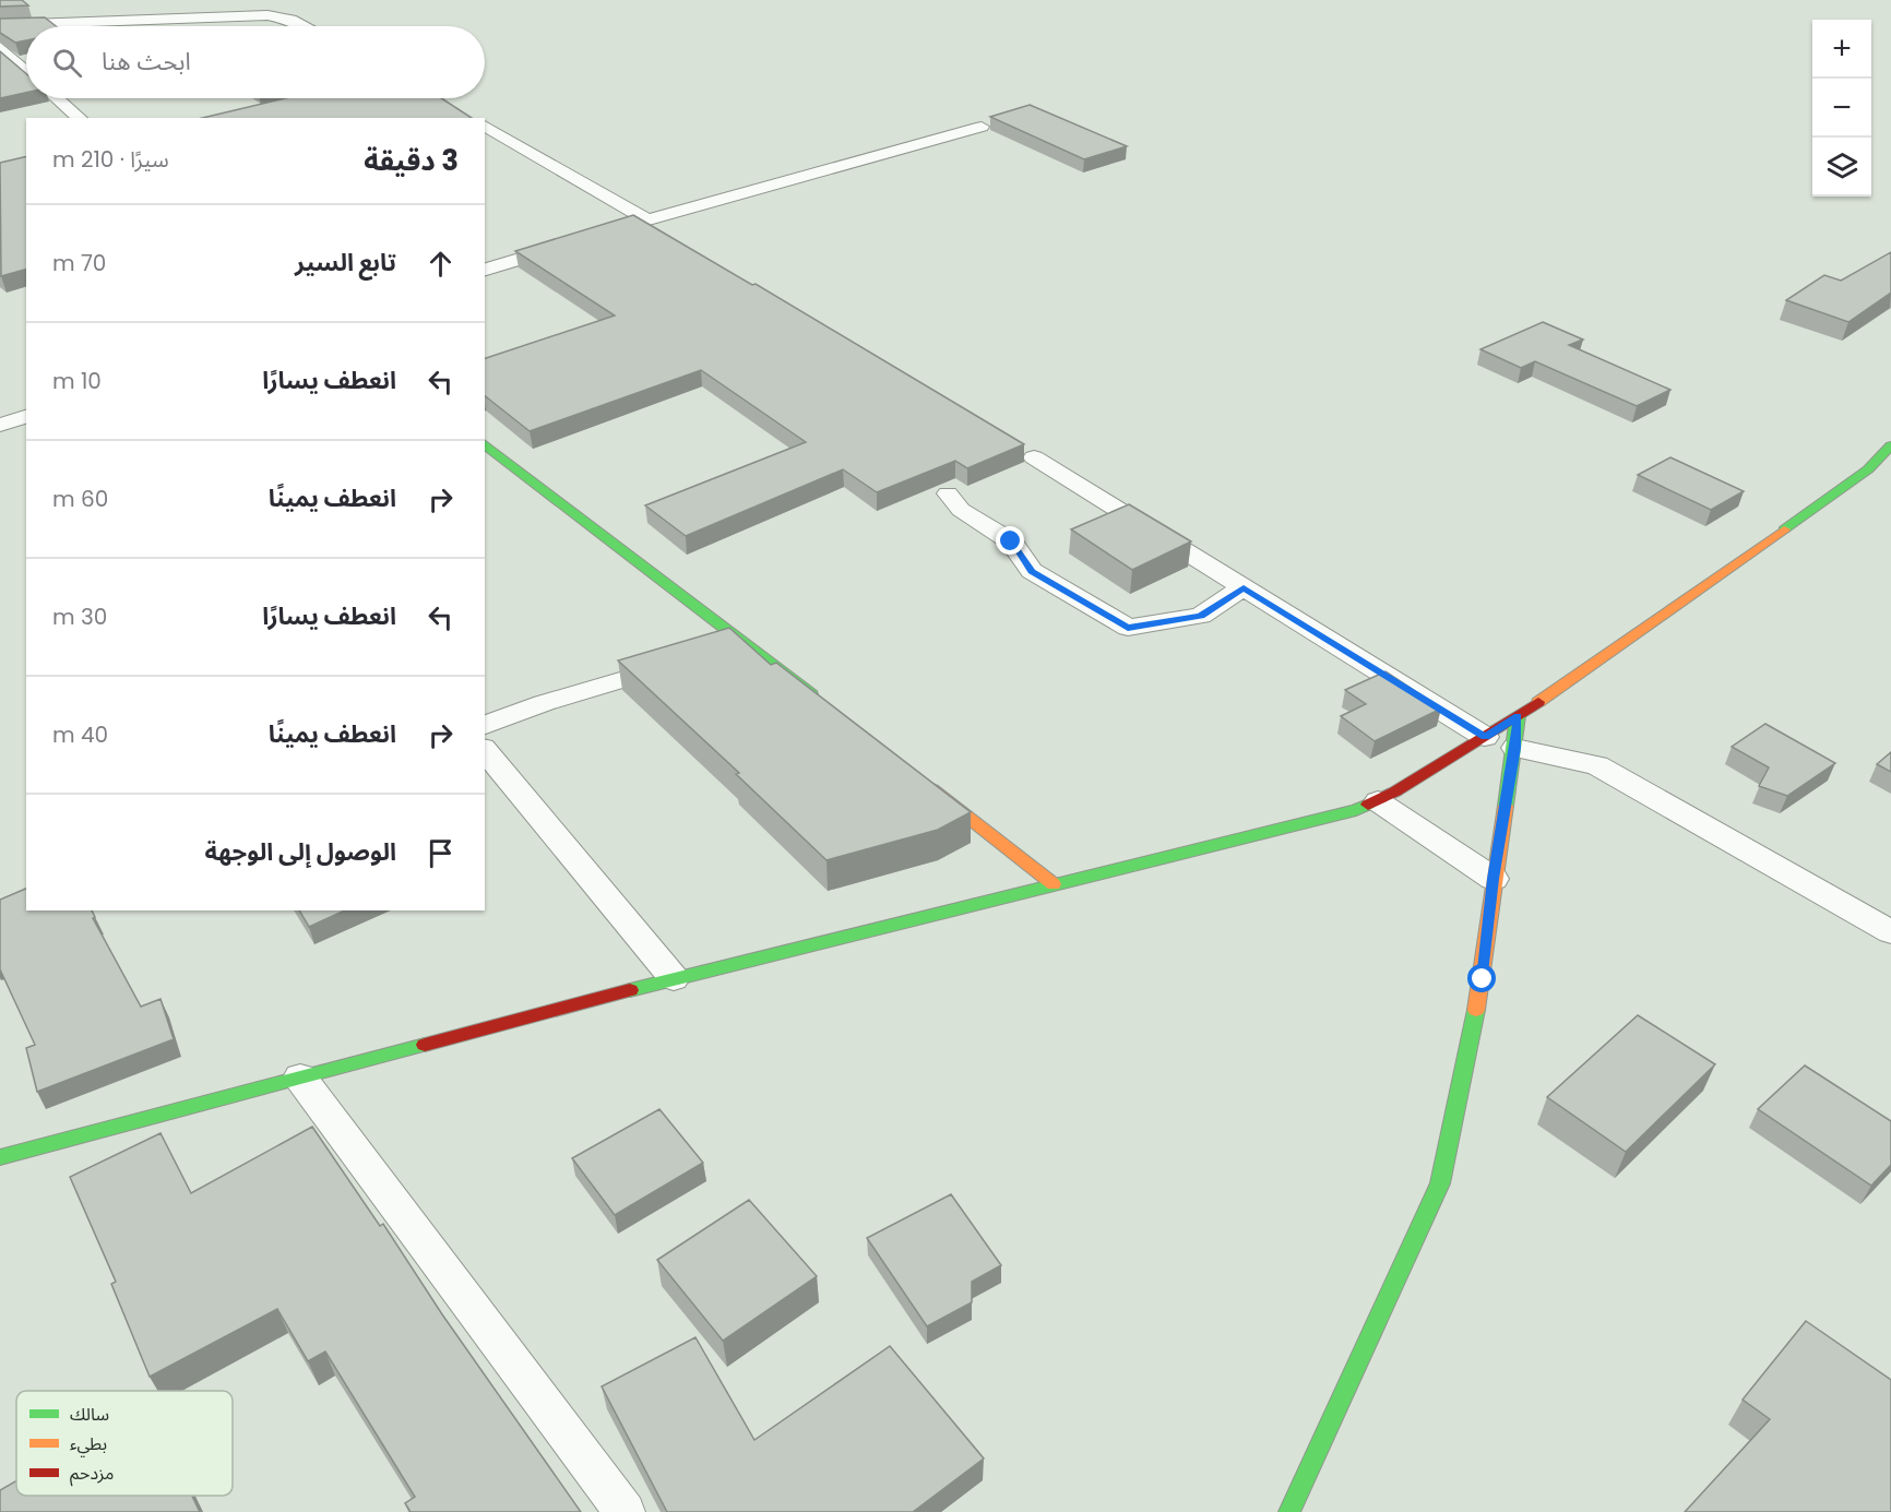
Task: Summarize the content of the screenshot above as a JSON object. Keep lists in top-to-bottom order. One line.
{"legend":["سالك","بطيء","مزدحم"],"page":{"map_buttons":["+","−"],"search":"ابحث هنا","heading":["3 دقيقة","سيرًا · 210 m"],"list":[["تابع السير","70 m"],["انعطف يسارًا","10 m"],["انعطف يمينًا","60 m"],["انعطف يسارًا","30 m"],["انعطف يمينًا","40 m"],"الوصول إلى الوجهة"]}}
